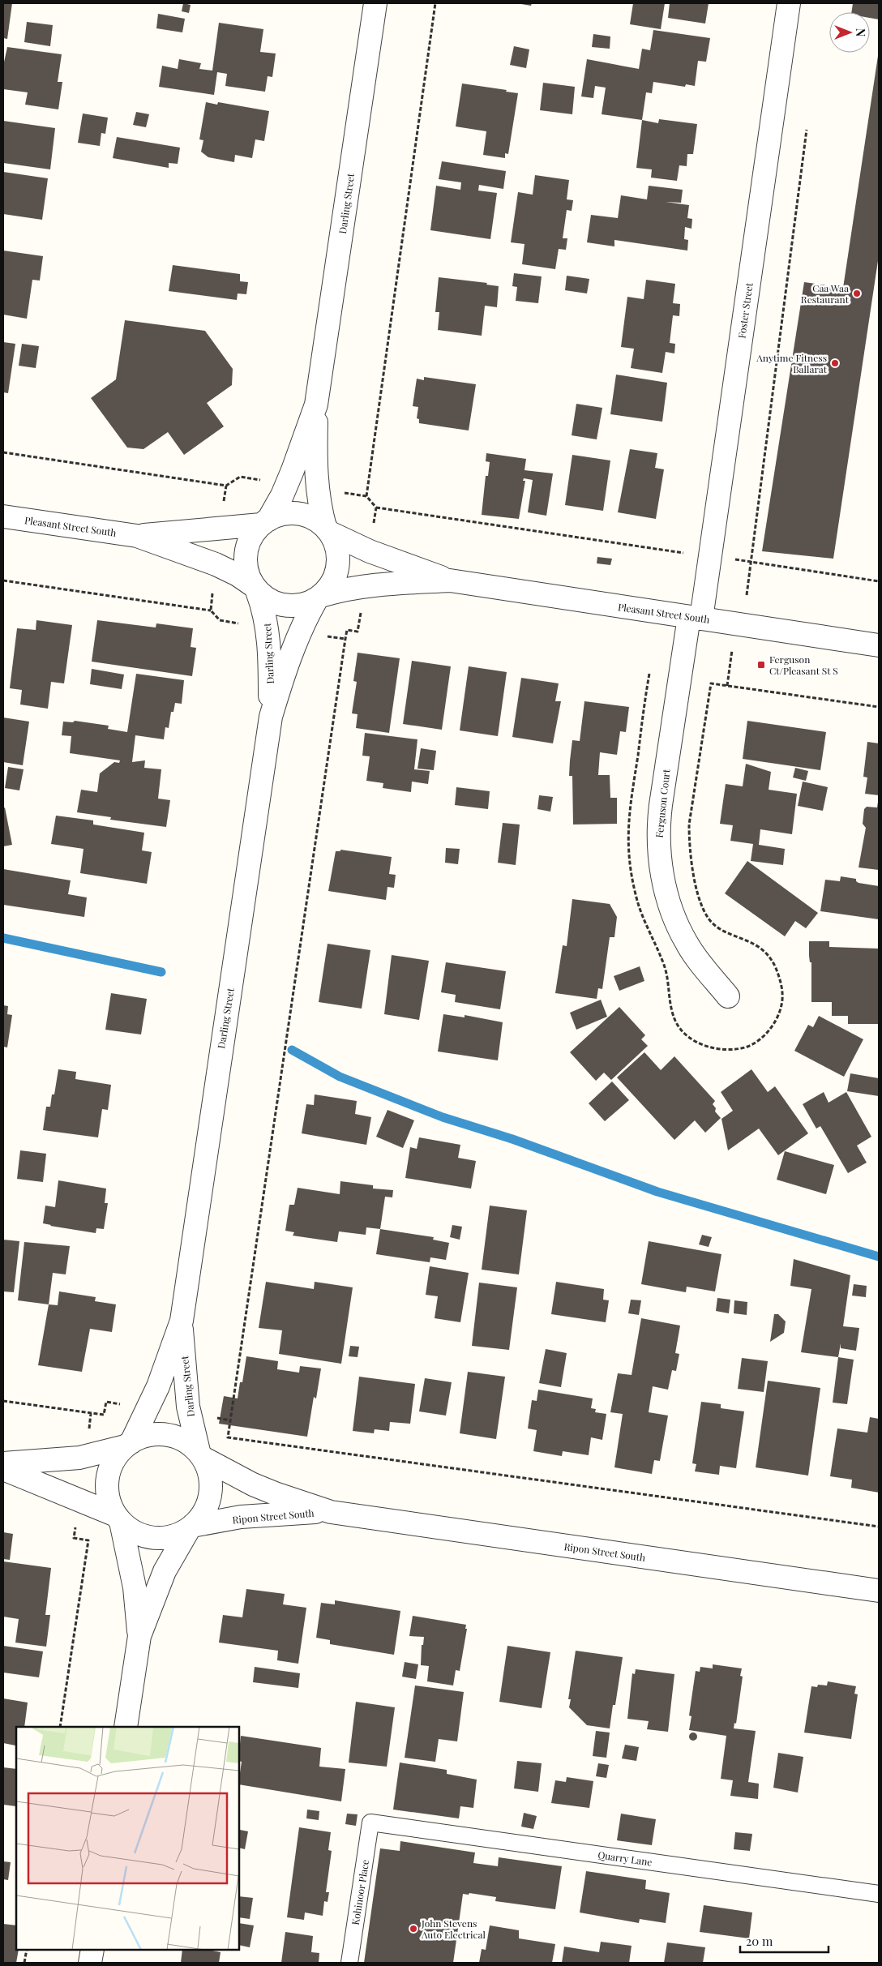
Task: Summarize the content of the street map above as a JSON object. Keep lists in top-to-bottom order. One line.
{"streets":{"street":["Darling Street","Foster Street","Pleasant Street South","Ferguson Court","Ripon Street South"],"lane":["Quarry Lane","Kohinoor Place"]},"crossings":[["Darling Street","Pleasant Street South"],["Darling Street","Ripon Street South"],["Foster Street","Pleasant Street South"],["Foster Street","Ferguson Court"],["Pleasant Street South","Ferguson Court"],["Quarry Lane","Kohinoor Place"]],"places":{"other":["Caa Waa Restaurant","Anytime Fitness Ballarat","John Stevens Auto Electrical"],"transit":["Ferguson Ct/Pleasant St S"]},"scale_bar":"20 m","north":"right"}
